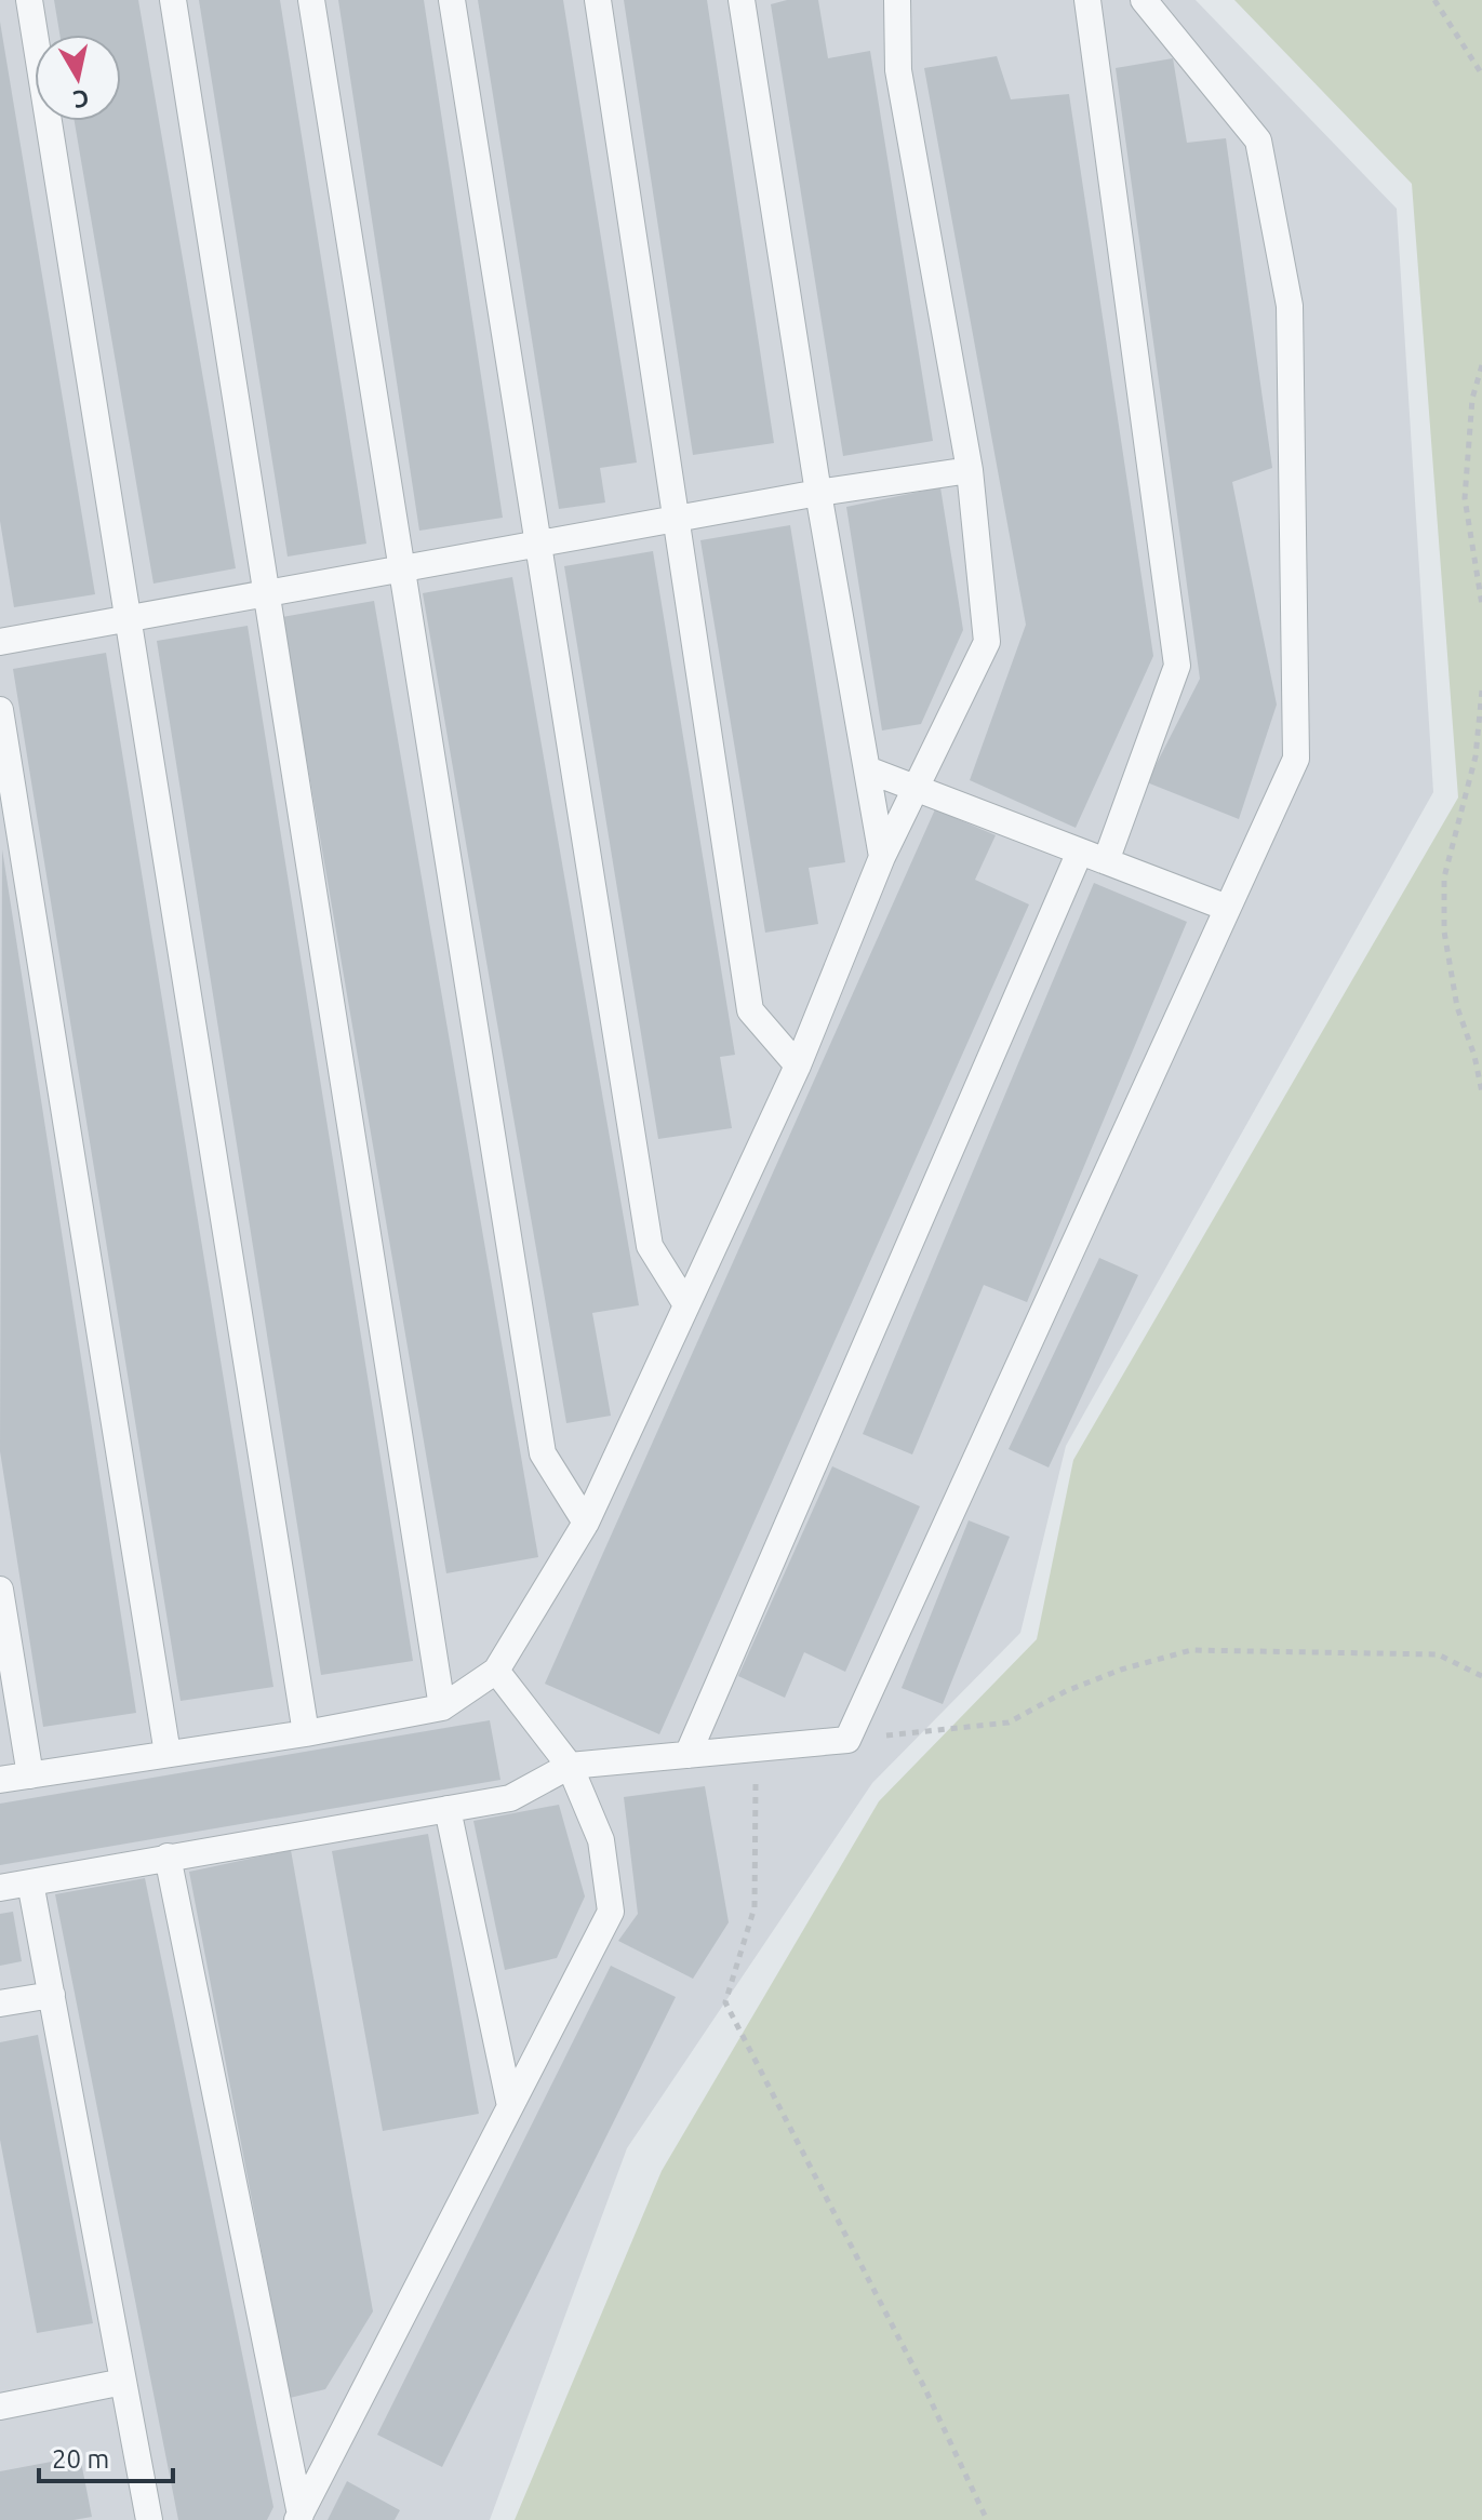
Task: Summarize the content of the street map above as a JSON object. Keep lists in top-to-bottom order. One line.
{"scale_bar":"20 m","north":"bottom"}
